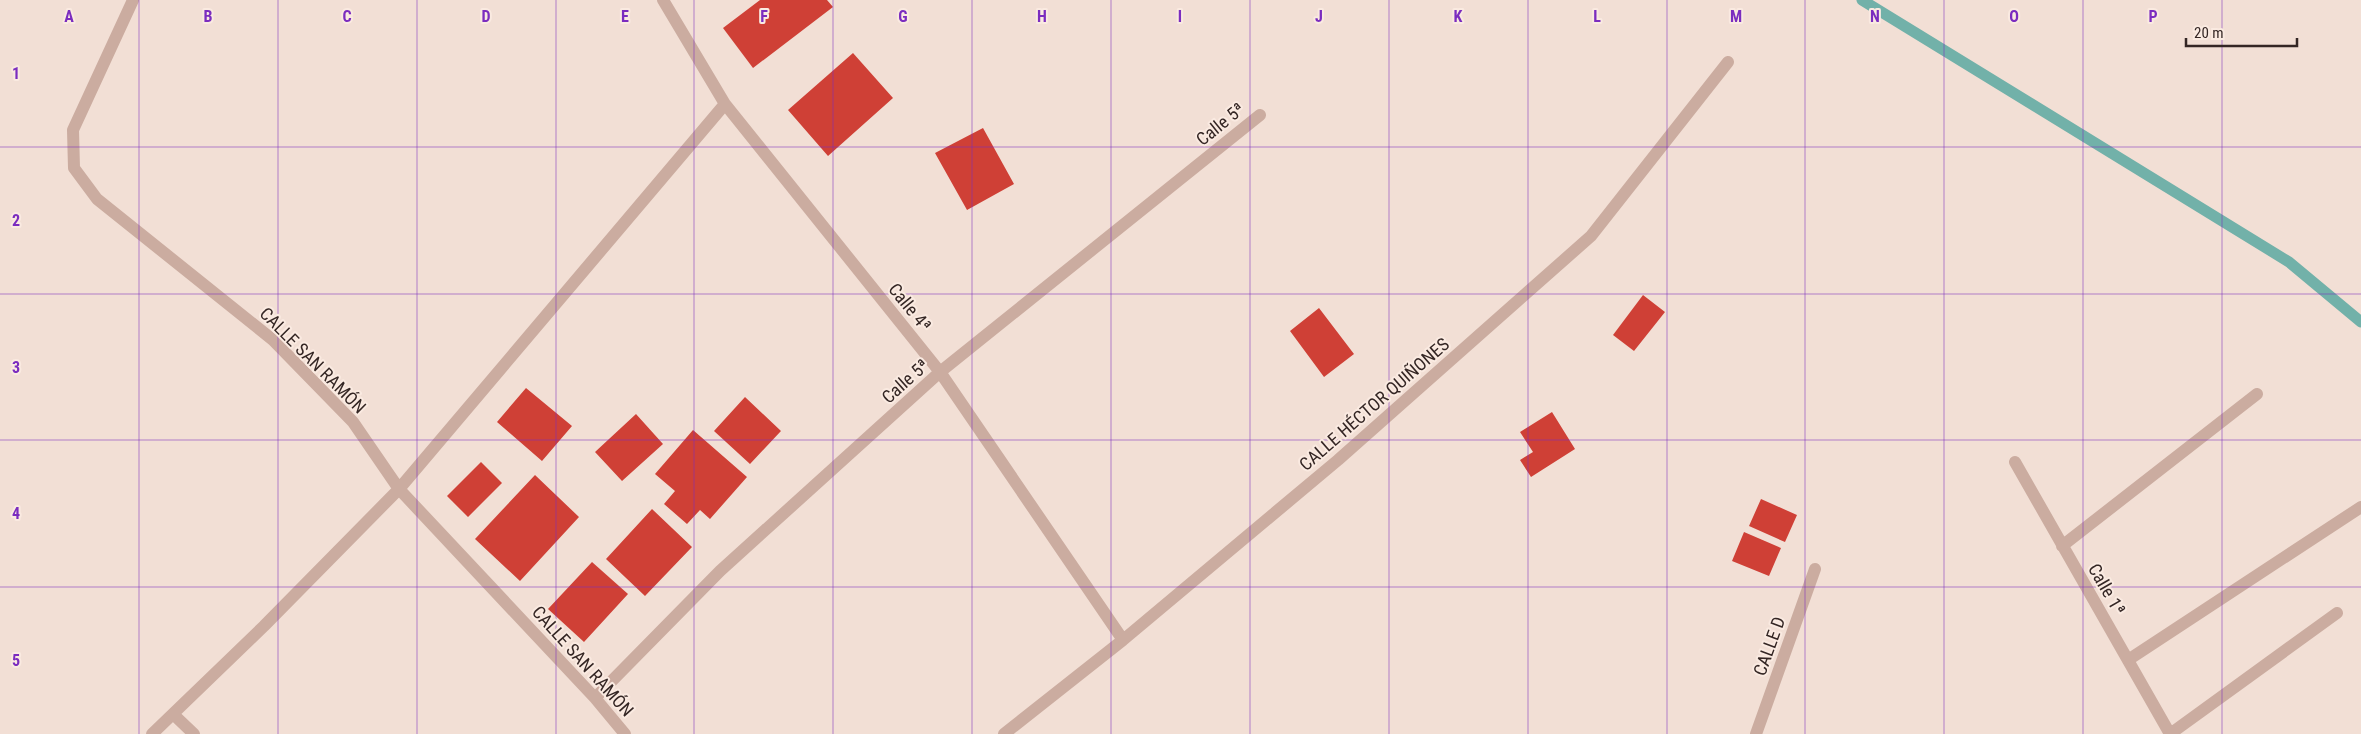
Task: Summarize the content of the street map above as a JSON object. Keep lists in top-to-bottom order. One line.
{"streets":{"street":["Calle 5ª","Calle 4ª","CALLE SAN RAMÓN","CALLE HÉCTOR QUIÑONES","Calle 1ª","CALLE D"]},"crossings":[["Calle 5ª","Calle 4ª"],["Calle 5ª","CALLE SAN RAMÓN"],["Calle 4ª","CALLE HÉCTOR QUIÑONES"]],"scale_bar":"20 m","grid":{"columns":["A","B","C","D","E","F","G","H","I","J","K","L","M","N","O","P"],"rows":["1","2","3","4","5"]}}
